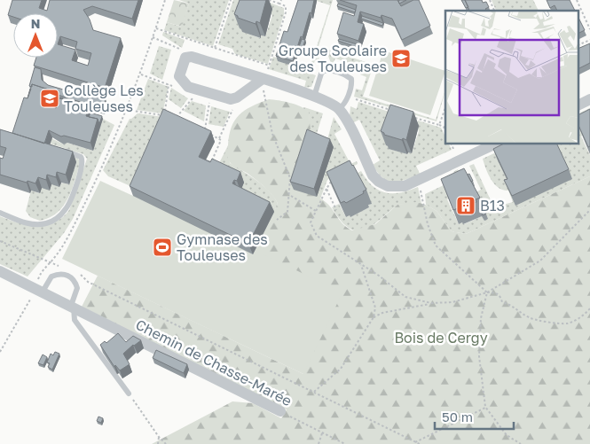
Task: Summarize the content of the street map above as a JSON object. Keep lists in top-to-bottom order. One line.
{"streets":{"street":["Chemin de Chasse-Marée"]},"parks":["Bois de Cergy"],"places":{"school or university":["Groupe Scolaire des Touleuses","Collège Les Touleuses"],"building":["B13"],"sports":["Gymnase des Touleuses"]},"scale_bar":"50 m","north":"top"}
